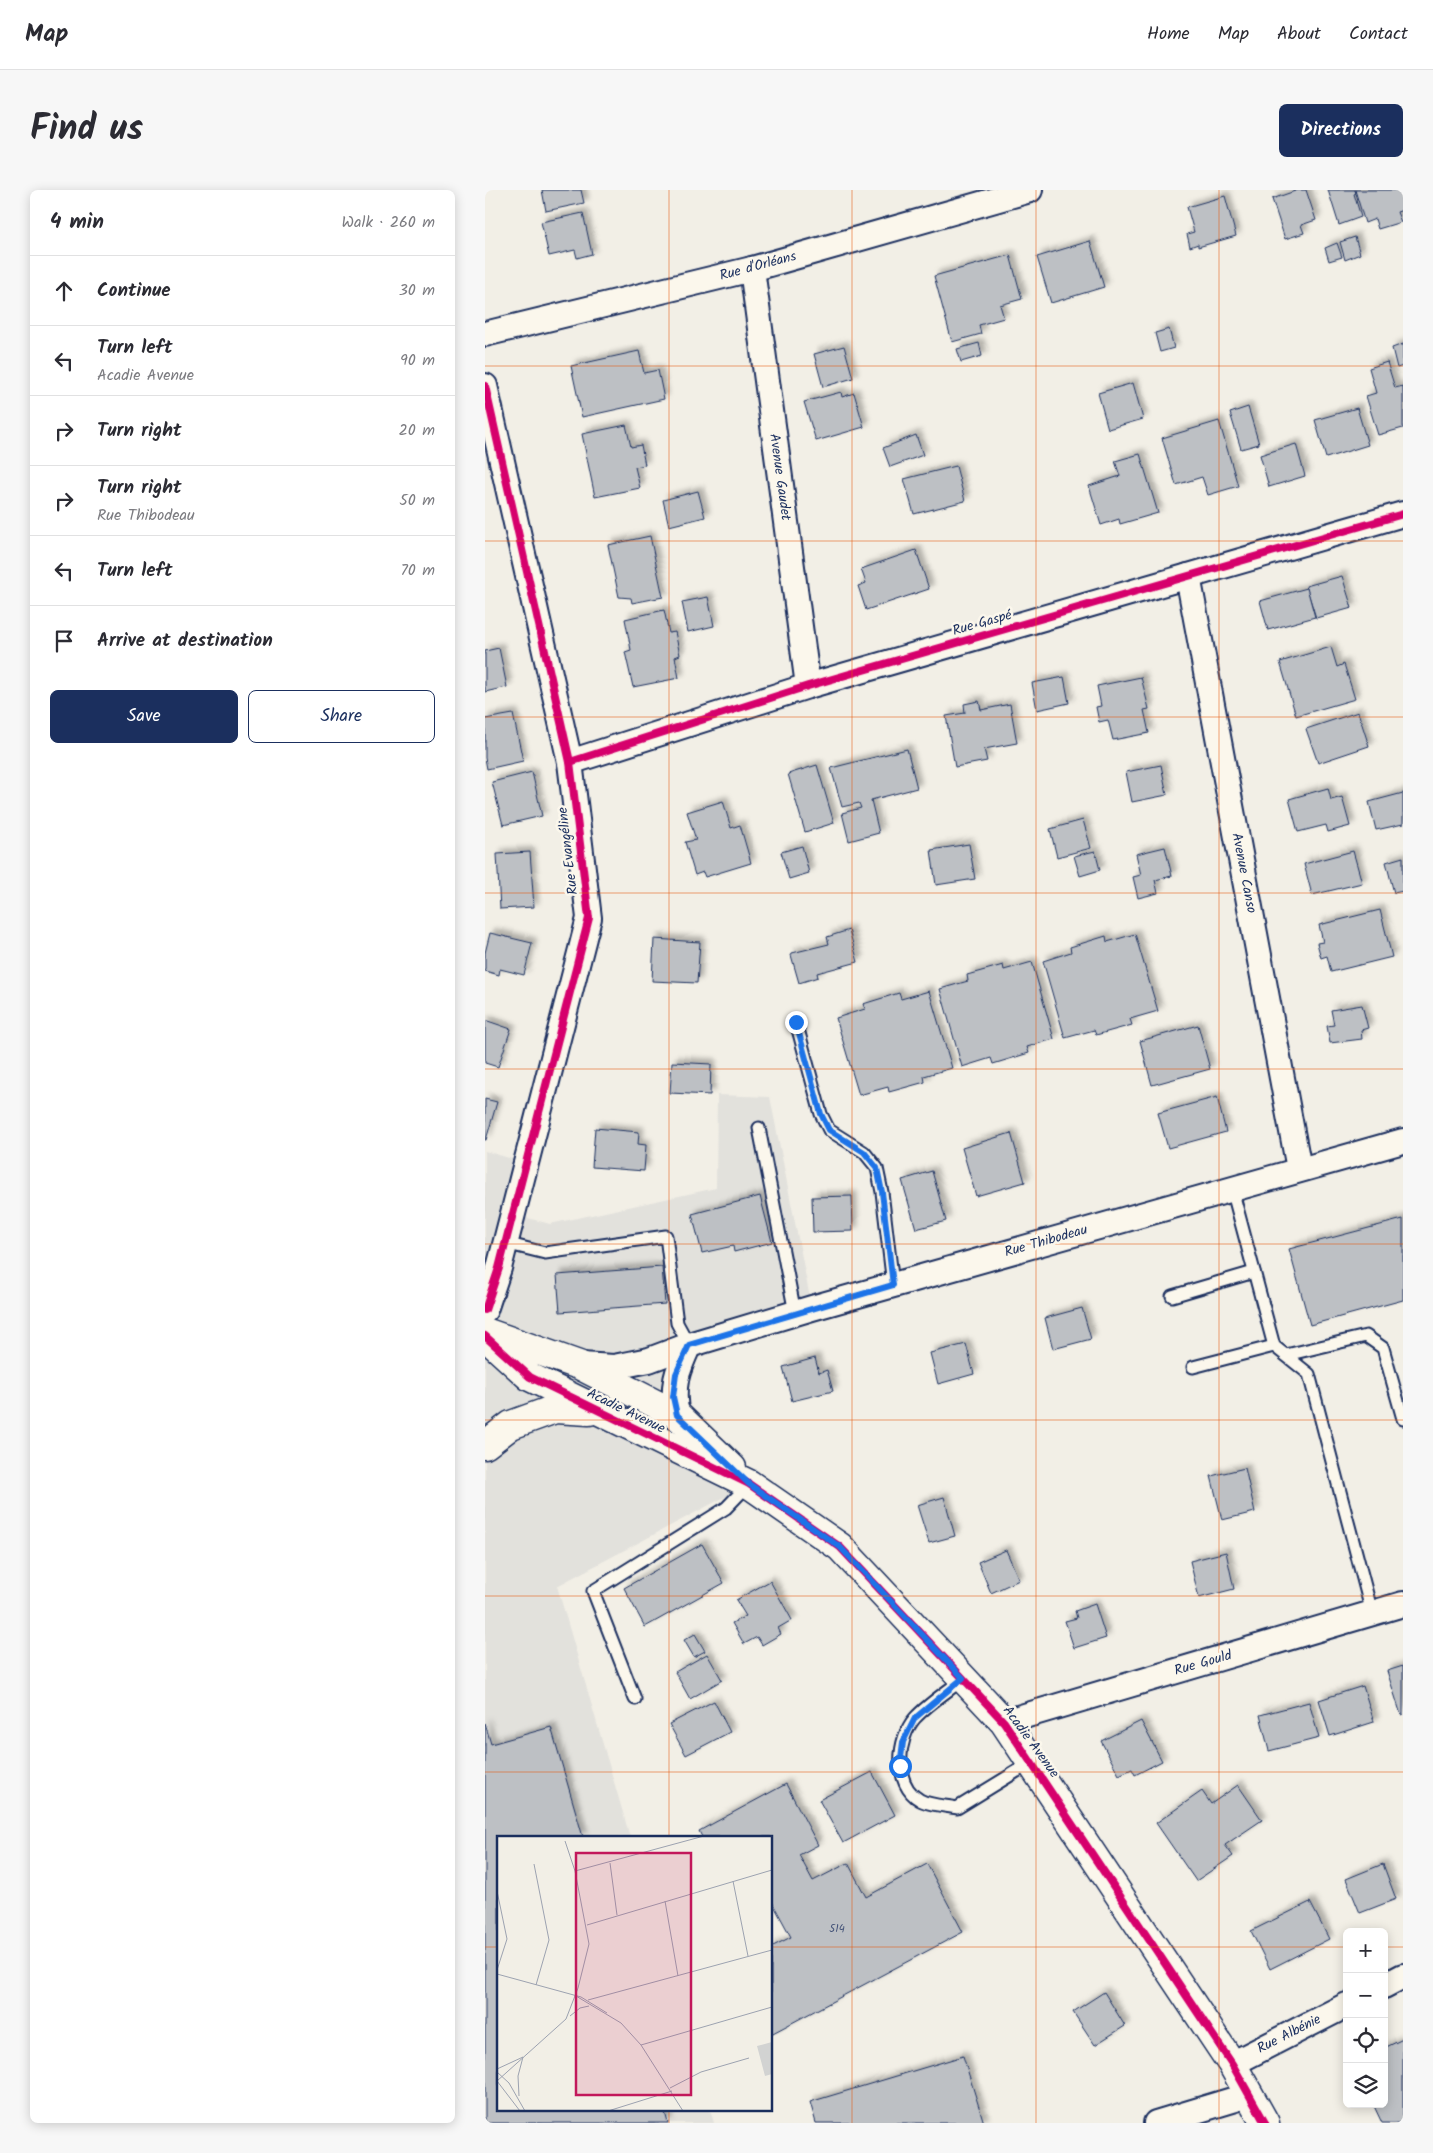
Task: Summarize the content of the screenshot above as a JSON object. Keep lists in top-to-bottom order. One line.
{"streets":{"street":["Rue d'Orléans","Avenue Gaudet","Rue Gaspé","Rue Evangéline","Avenue Canso","Rue Thibodeau","Acadie Avenue","Rue Gould","Rue Albénie"]},"crossings":[["Rue d'Orléans","Avenue Gaudet"],["Avenue Gaudet","Rue Gaspé"],["Rue Gaspé","Rue Evangéline"],["Rue Gaspé","Avenue Canso"],["Avenue Canso","Rue Thibodeau"],["Rue Thibodeau","Acadie Avenue"],["Acadie Avenue","Rue Gould"],["Acadie Avenue","Rue Albénie"]],"house_numbers":["514"],"page":{"header":"Map","nav":["Home","Map","About","Contact"],"title":"Find us","buttons":["Directions",["Save","Share"]],"heading":["4 min","Walk · 260 m"],"list":[["Continue","30 m"],["Turn left","Acadie Avenue","90 m"],["Turn right","20 m"],["Turn right","Rue Thibodeau","50 m"],["Turn left","70 m"],"Arrive at destination"],"map_buttons":["+","−"]}}
